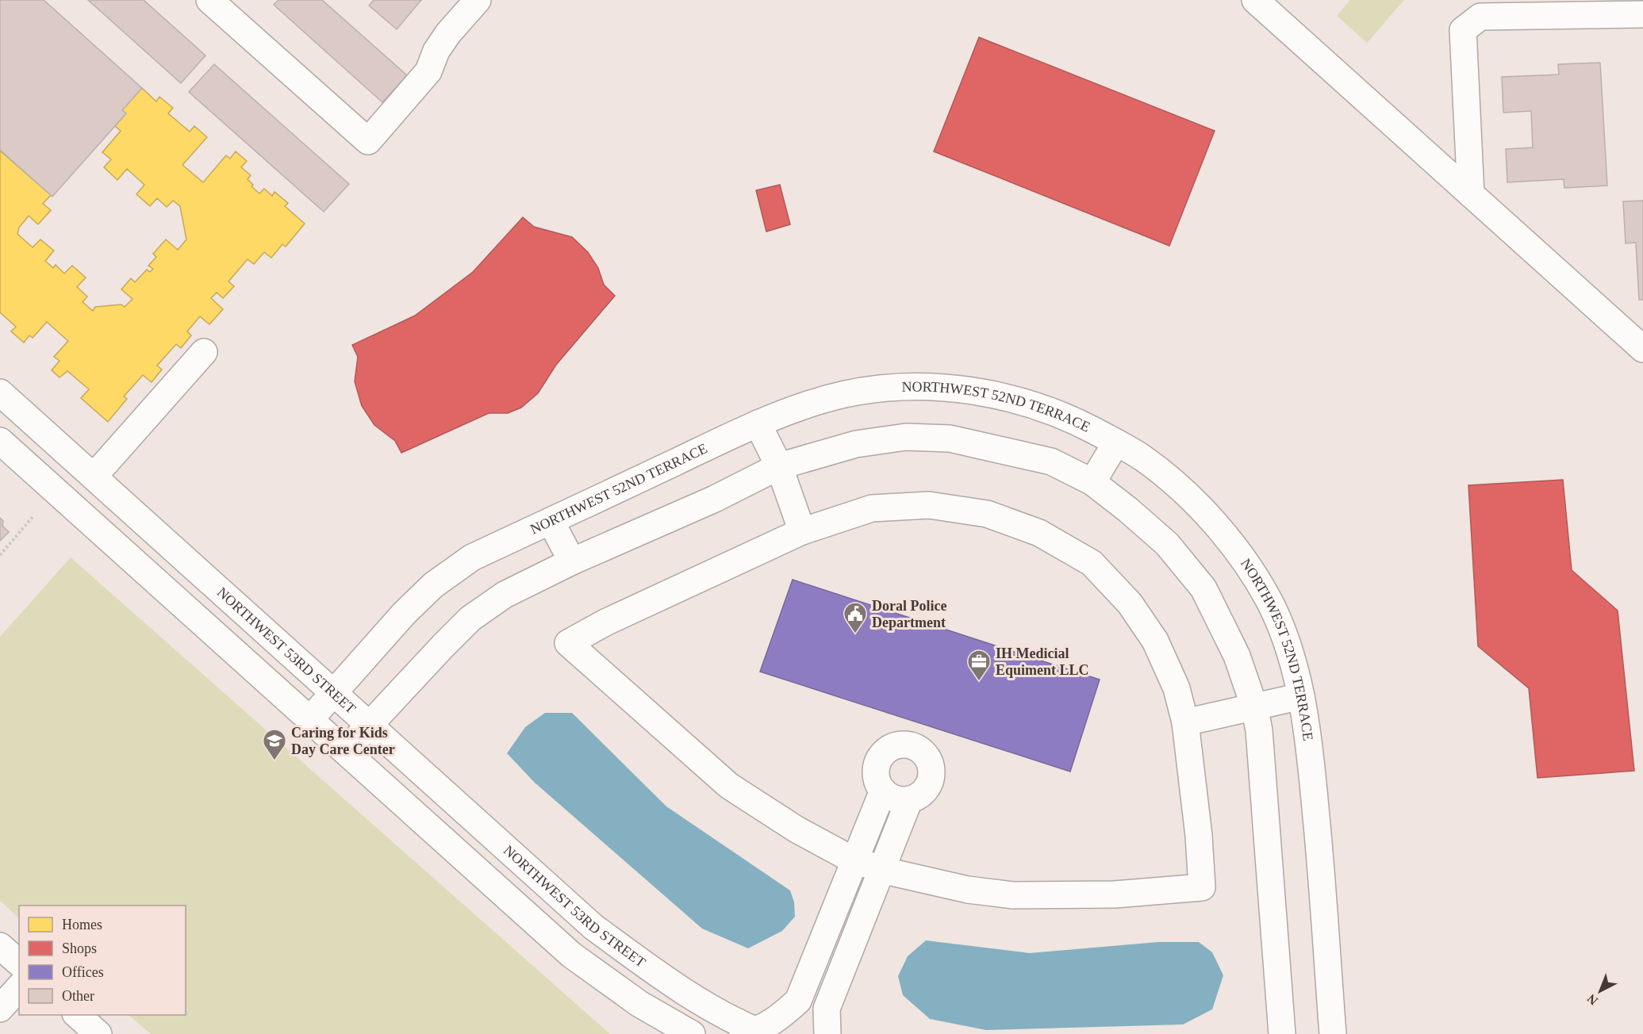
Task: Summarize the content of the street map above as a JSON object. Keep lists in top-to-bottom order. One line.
{"streets":{"street":["NORTHWEST 52ND TERRACE","NORTHWEST 53RD STREET"]},"crossings":[["NORTHWEST 52ND TERRACE","NORTHWEST 53RD STREET"]],"places":{"public building":["Doral Police Department"],"office":["IH Medicial Equiment LLC"],"school or university":["Caring for Kids Day Care Center"]},"legend":["Homes","Shops","Offices","Other"],"north":"bottom left"}
